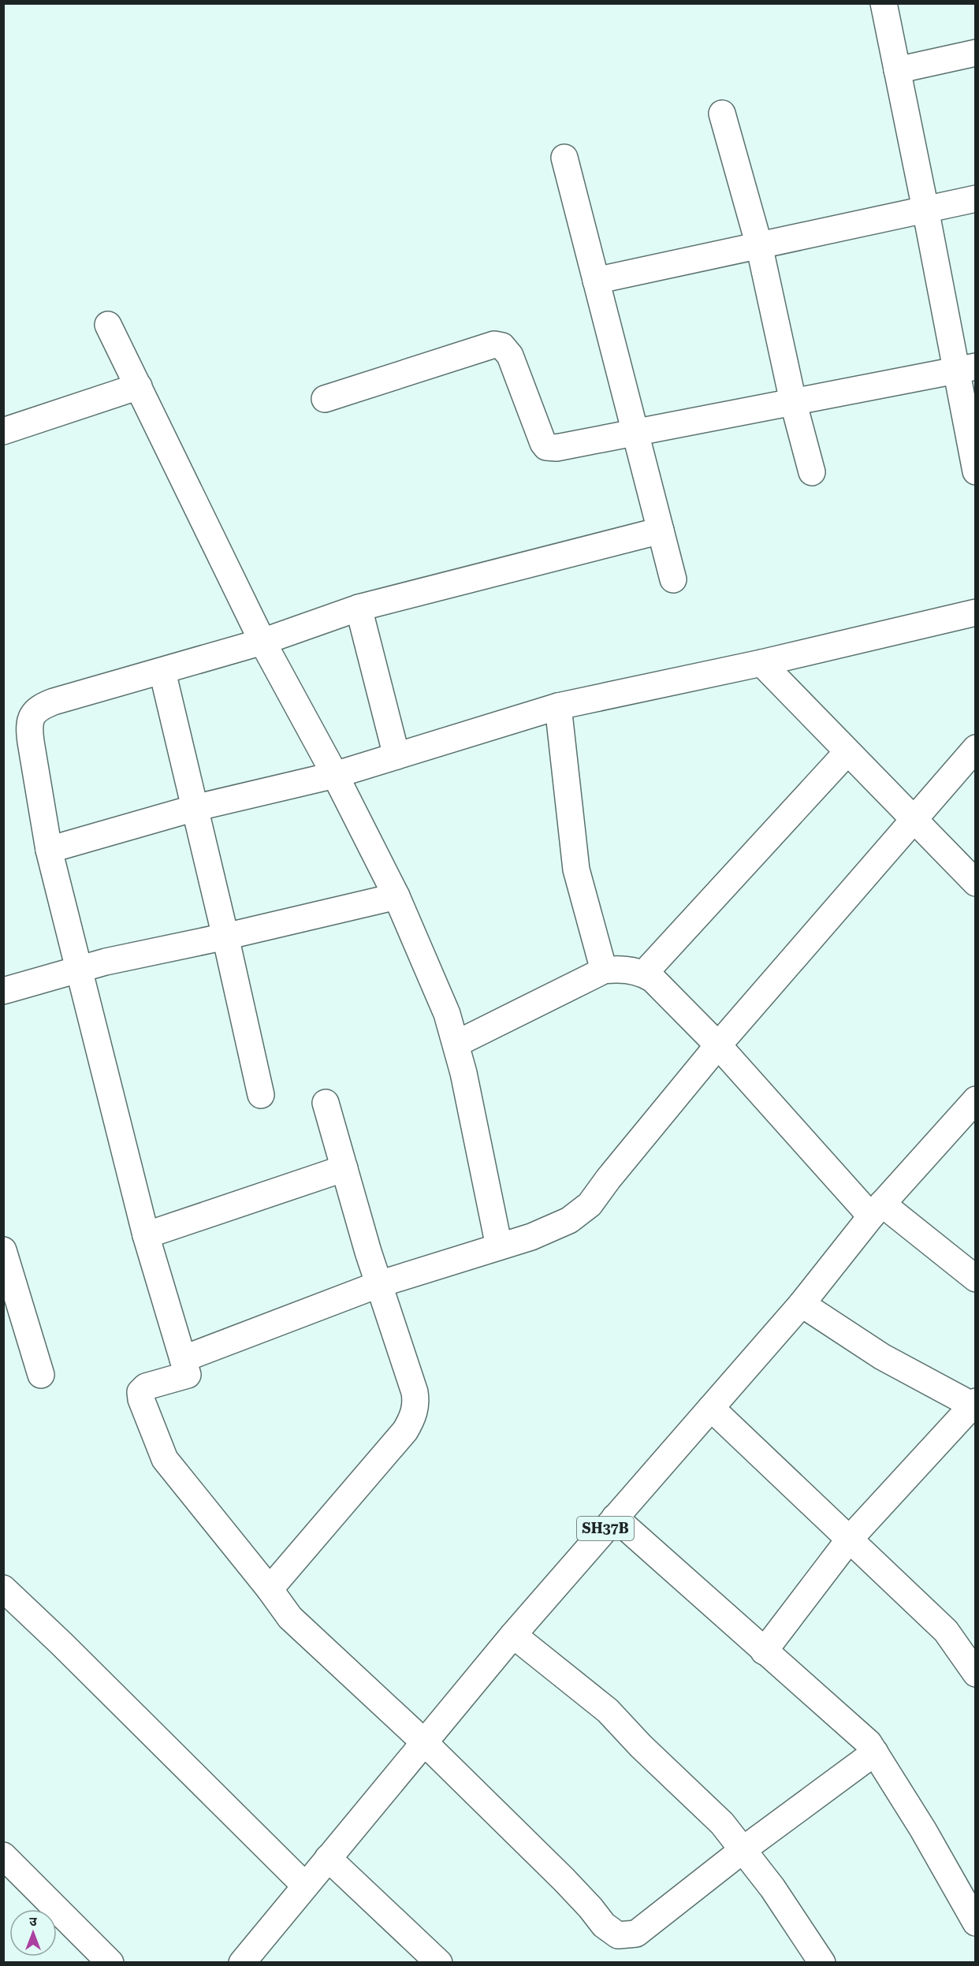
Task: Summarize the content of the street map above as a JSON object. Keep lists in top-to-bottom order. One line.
{"streets":{"street":["SH37B"]},"north":"top"}
